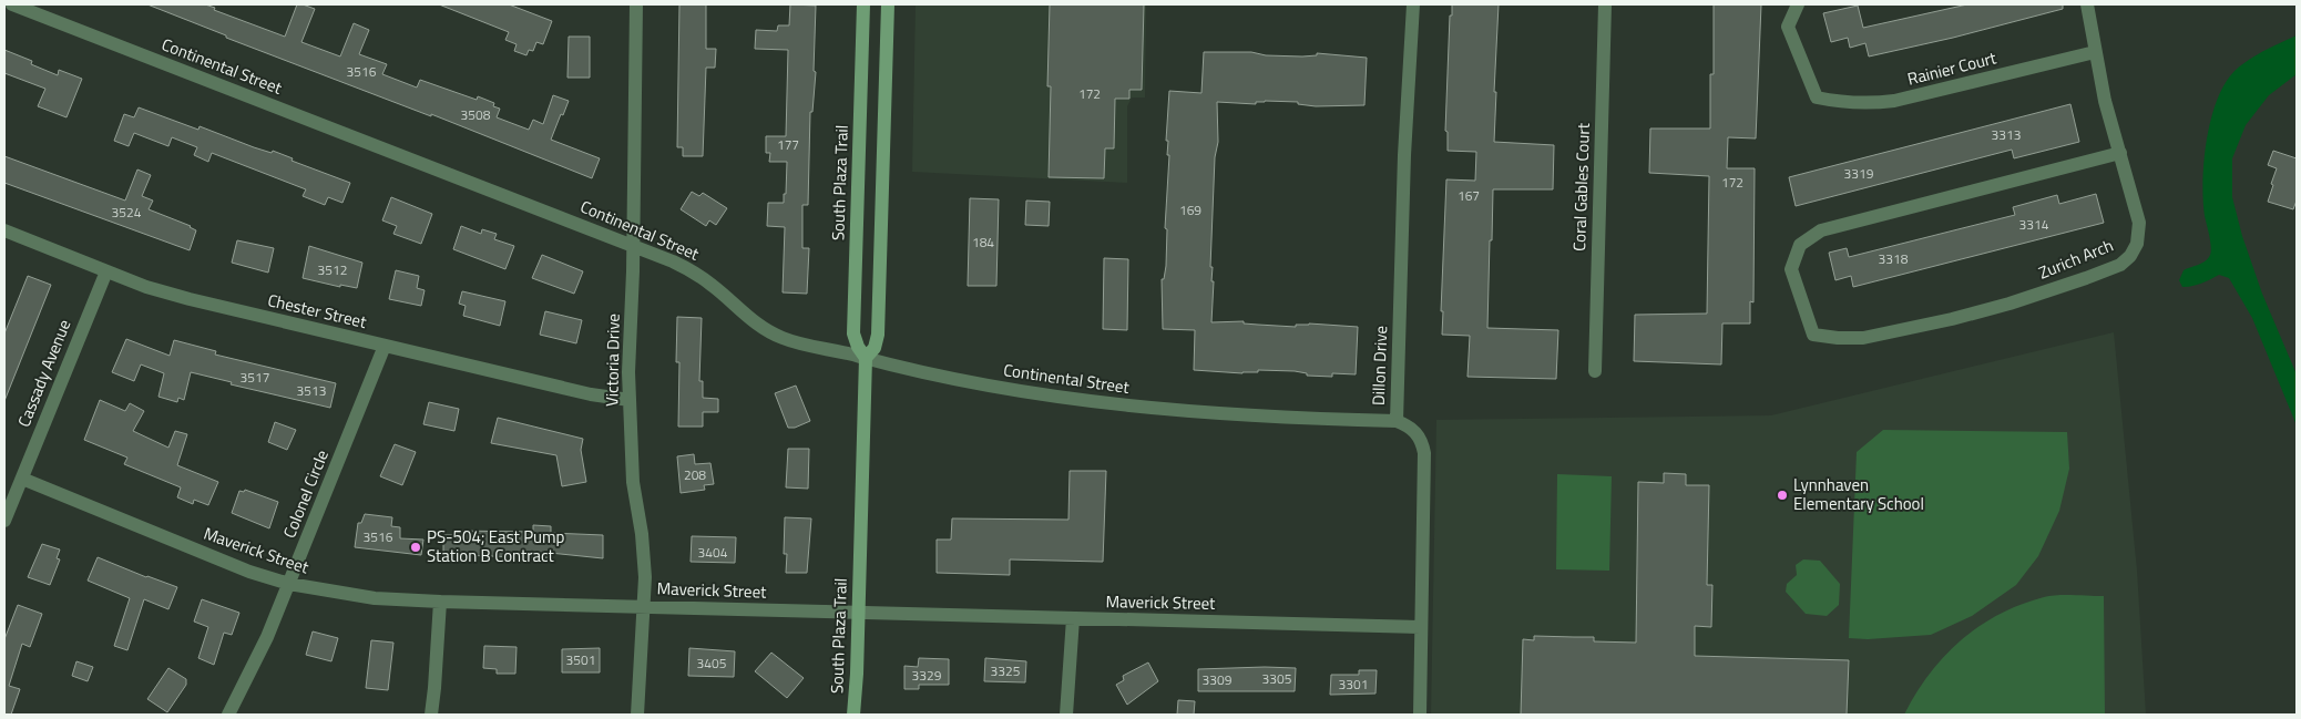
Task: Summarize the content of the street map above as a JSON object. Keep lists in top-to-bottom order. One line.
{"streets":{"main road":["South Plaza Trail"],"street":["Continental Street","Rainier Court","Coral Gables Court","Zurich Arch","Chester Street","Victoria Drive","Dillon Drive","Cassady Avenue","Colonel Circle","Maverick Street"]},"crossings":[["Continental Street","South Plaza Trail"],["Continental Street","Victoria Drive"],["Continental Street","Dillon Drive"],["Rainier Court","Zurich Arch"],["South Plaza Trail","Maverick Street"],["Chester Street","Victoria Drive"],["Chester Street","Cassady Avenue"],["Chester Street","Colonel Circle"],["Victoria Drive","Maverick Street"],["Dillon Drive","Maverick Street"],["Cassady Avenue","Maverick Street"],["Colonel Circle","Maverick Street"]],"places":["Lynnhaven Elementary School","PS-504; East Pump Station B Contract"],"house_numbers":["3516","172","3508","3313","177","3319","172","167","169","3524","3314","184","3318","3512","3517","3513","208","3516","3404","3501","3405","3325","3329","3305","3309","3301"]}
